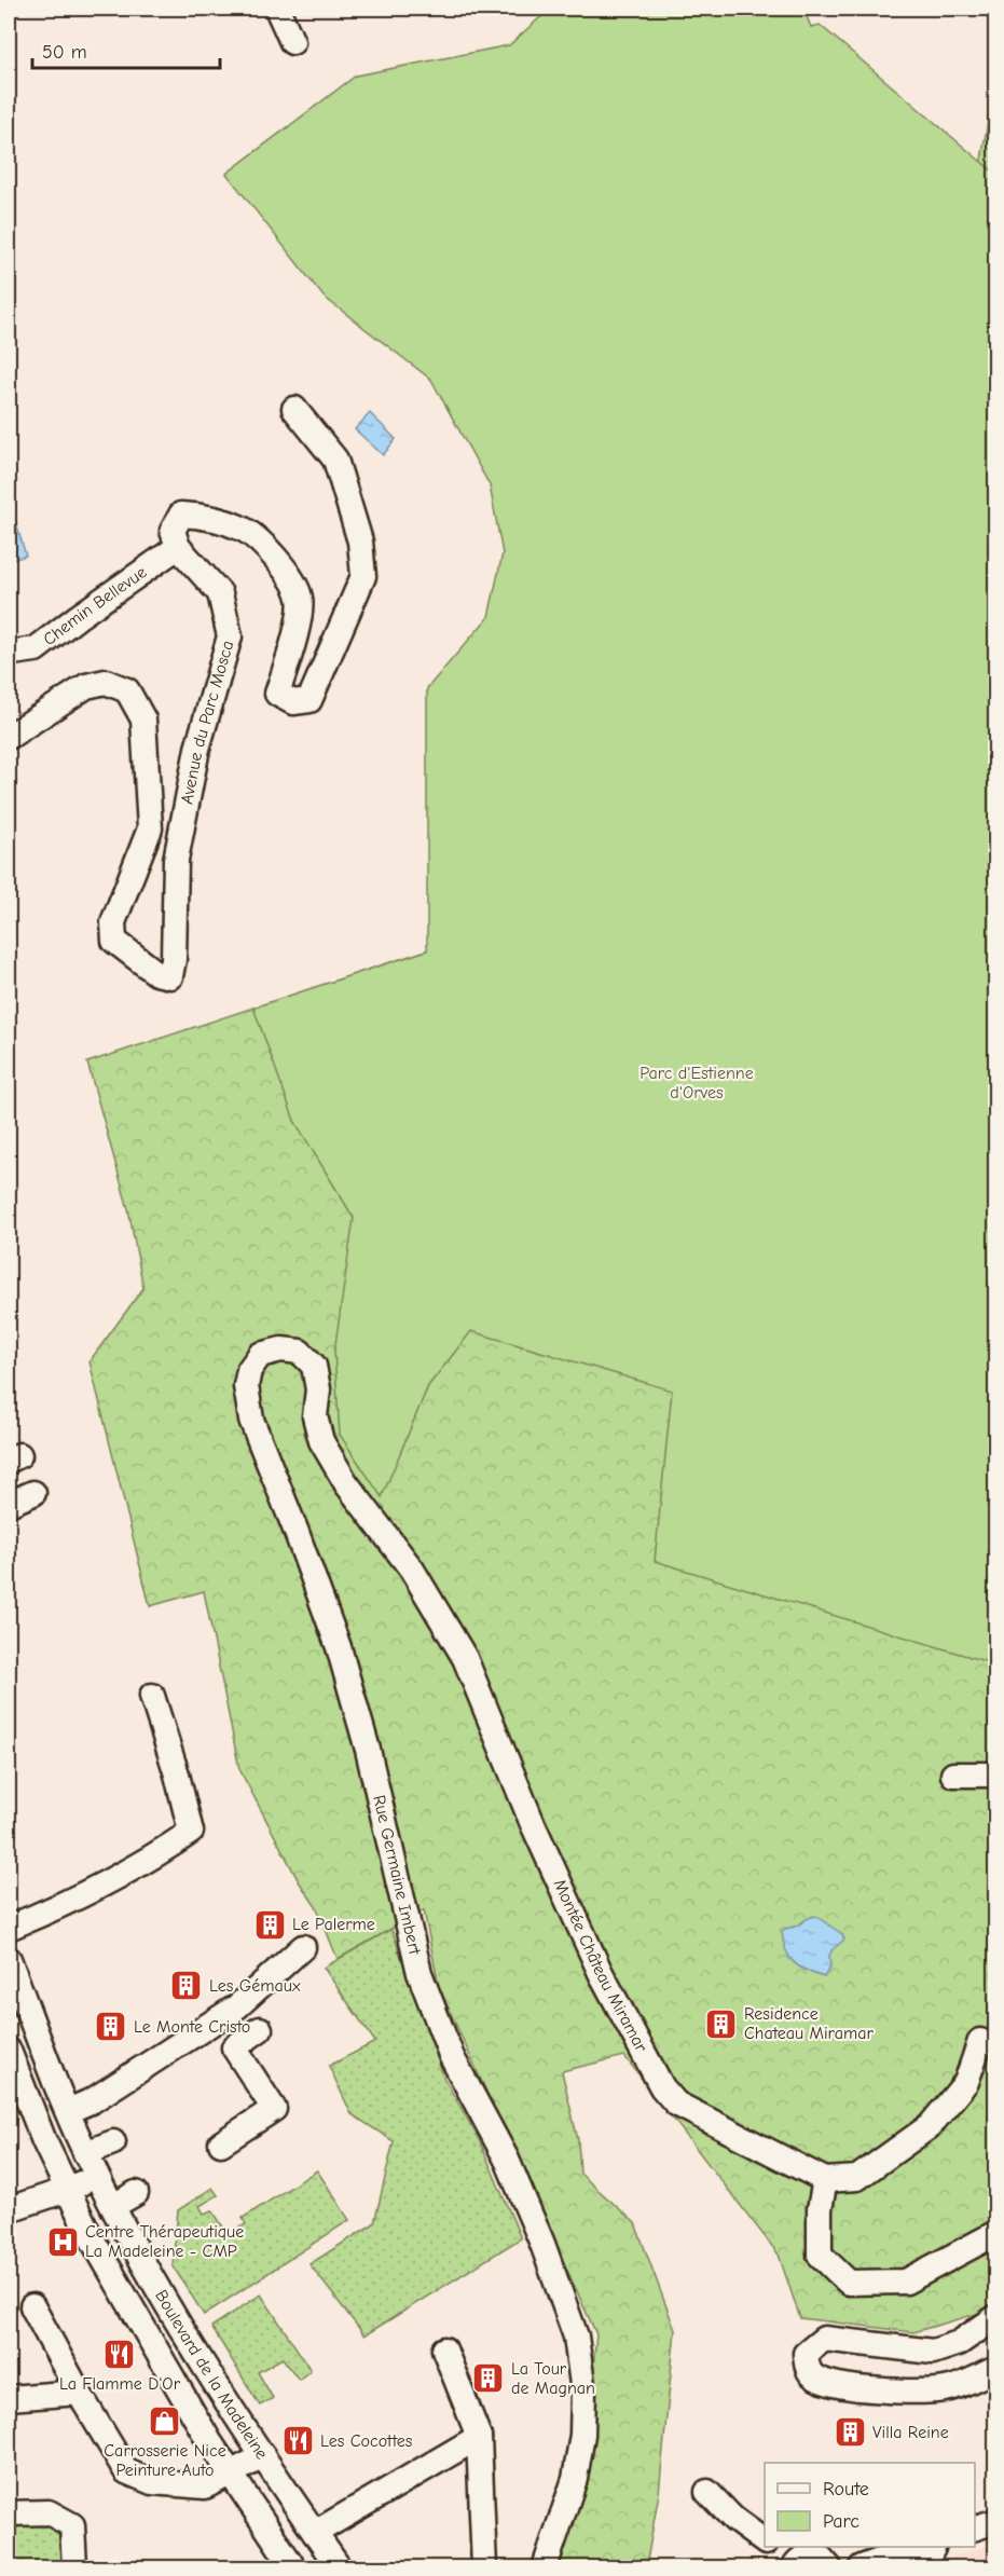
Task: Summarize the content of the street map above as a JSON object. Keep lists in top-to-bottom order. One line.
{"streets":{"street":["Chemin Bellevue","Avenue du Parc Mosca","Rue Germaine Imbert","Montée Château Miramar","Boulevard de la Madeleine"]},"crossings":[["Chemin Bellevue","Avenue du Parc Mosca"],["Rue Germaine Imbert","Montée Château Miramar"]],"parks":["Parc d'Estienne d'Orves"],"places":{"building":["Le Palerme","Les Gémaux","Residence Chateau Miramar","Le Monte Cristo","La Tour de Magnan","Villa Reine"],"hospital":["Centre Thérapeutique La Madeleine - CMP"],"restaurant":["La Flamme D'Or","Les Cocottes"],"shop":["Carrosserie Nice Peinture Auto"]},"legend":["Route","Parc"],"scale_bar":"50 m"}
